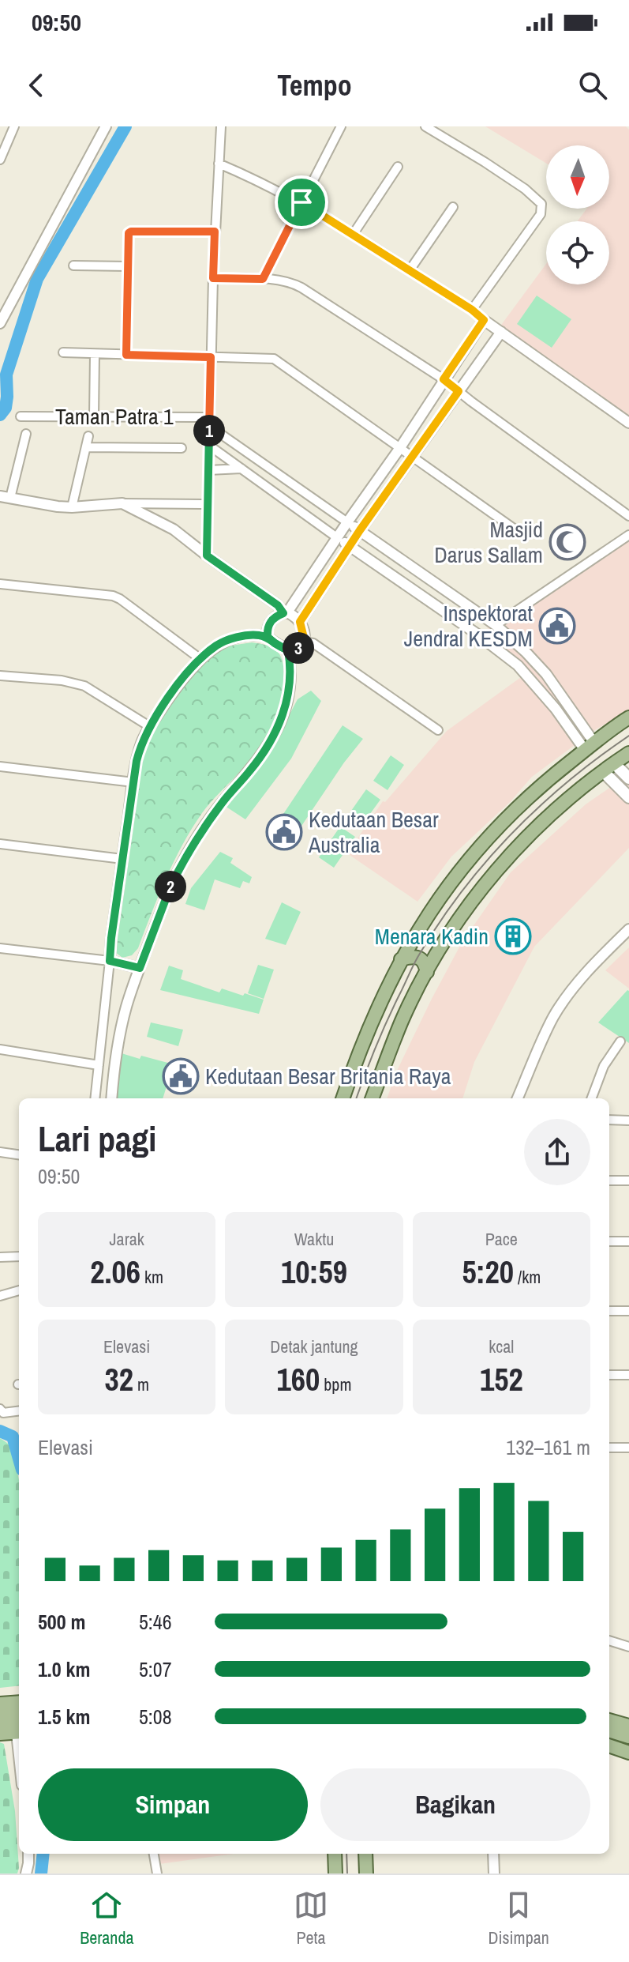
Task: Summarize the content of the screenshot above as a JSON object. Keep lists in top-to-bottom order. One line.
{"streets":{"street":["Taman Patra 1"]},"places":{"mosque":["Masjid Darus Sallam"],"public building":["Inspektorat Jendral KESDM","Kedutaan Besar Australia","Kedutaan Besar Britania Raya"],"building":["Menara Kadin"]},"north":"bottom","page":{"status":"09:50","header":"Tempo","pins":["1","3","2"],"heading":["Lari pagi","09:50"],"stats":[["Jarak","2.06 km"],["Waktu","10:59"],["Pace","5:20 /km"],["Elevasi","32 m"],["Detak jantung","160 bpm"],["kcal","152"]],"chart":["Elevasi","132–161 m"],"list":[{"name":"500 m","note":"5:46"},{"name":"1.0 km","note":"5:07"},{"name":"1.5 km","note":"5:08"}],"buttons":["Simpan","Bagikan"],"tabs":["Beranda","Peta","Disimpan"]}}
